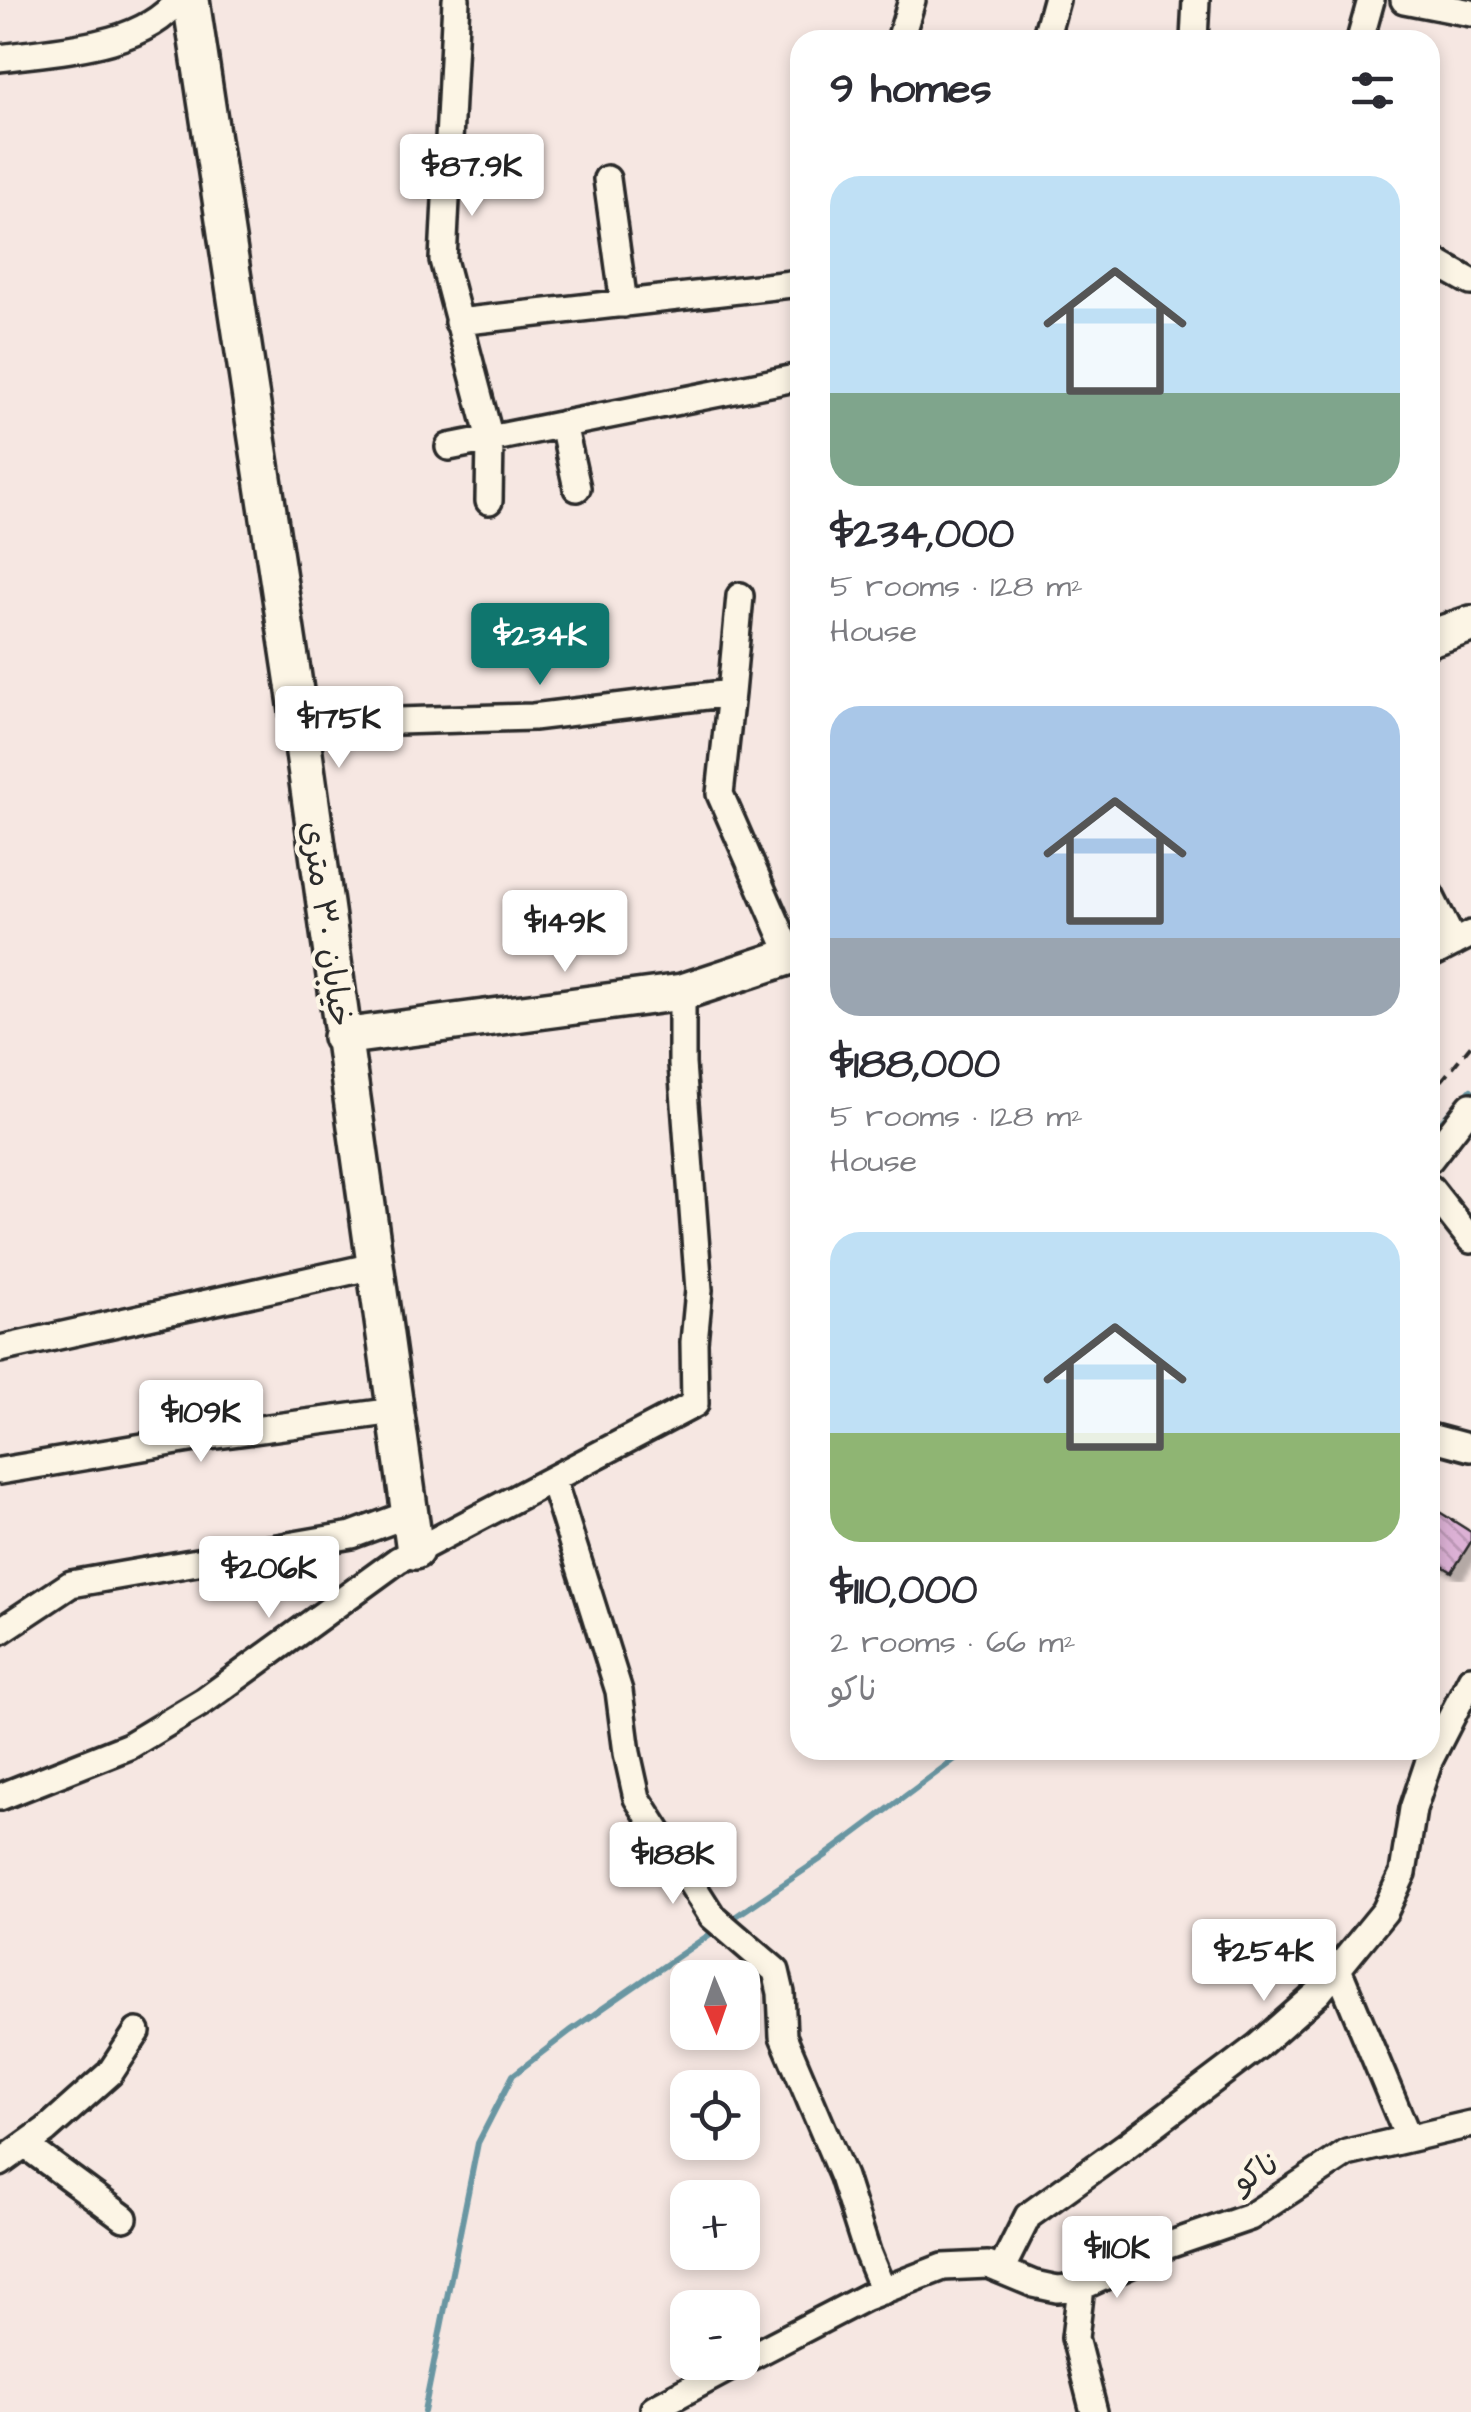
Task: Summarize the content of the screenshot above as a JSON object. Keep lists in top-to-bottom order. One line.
{"streets":{"street":["خیابان ۳۰ متری","ناکو"]},"north":"bottom","page":{"heading":"9 homes","price":["$87.9K","$234K","$175K","$149K","$109K","$206K","$188K","$254K","$110K"],"list":[{"name":"$234,000","note":"5 rooms · 128 m² · House"},{"name":"$188,000","note":"5 rooms · 128 m² · House"},{"name":"$110,000","note":"2 rooms · 66 m² · ناکو"}],"map_buttons":["+","−"]}}
